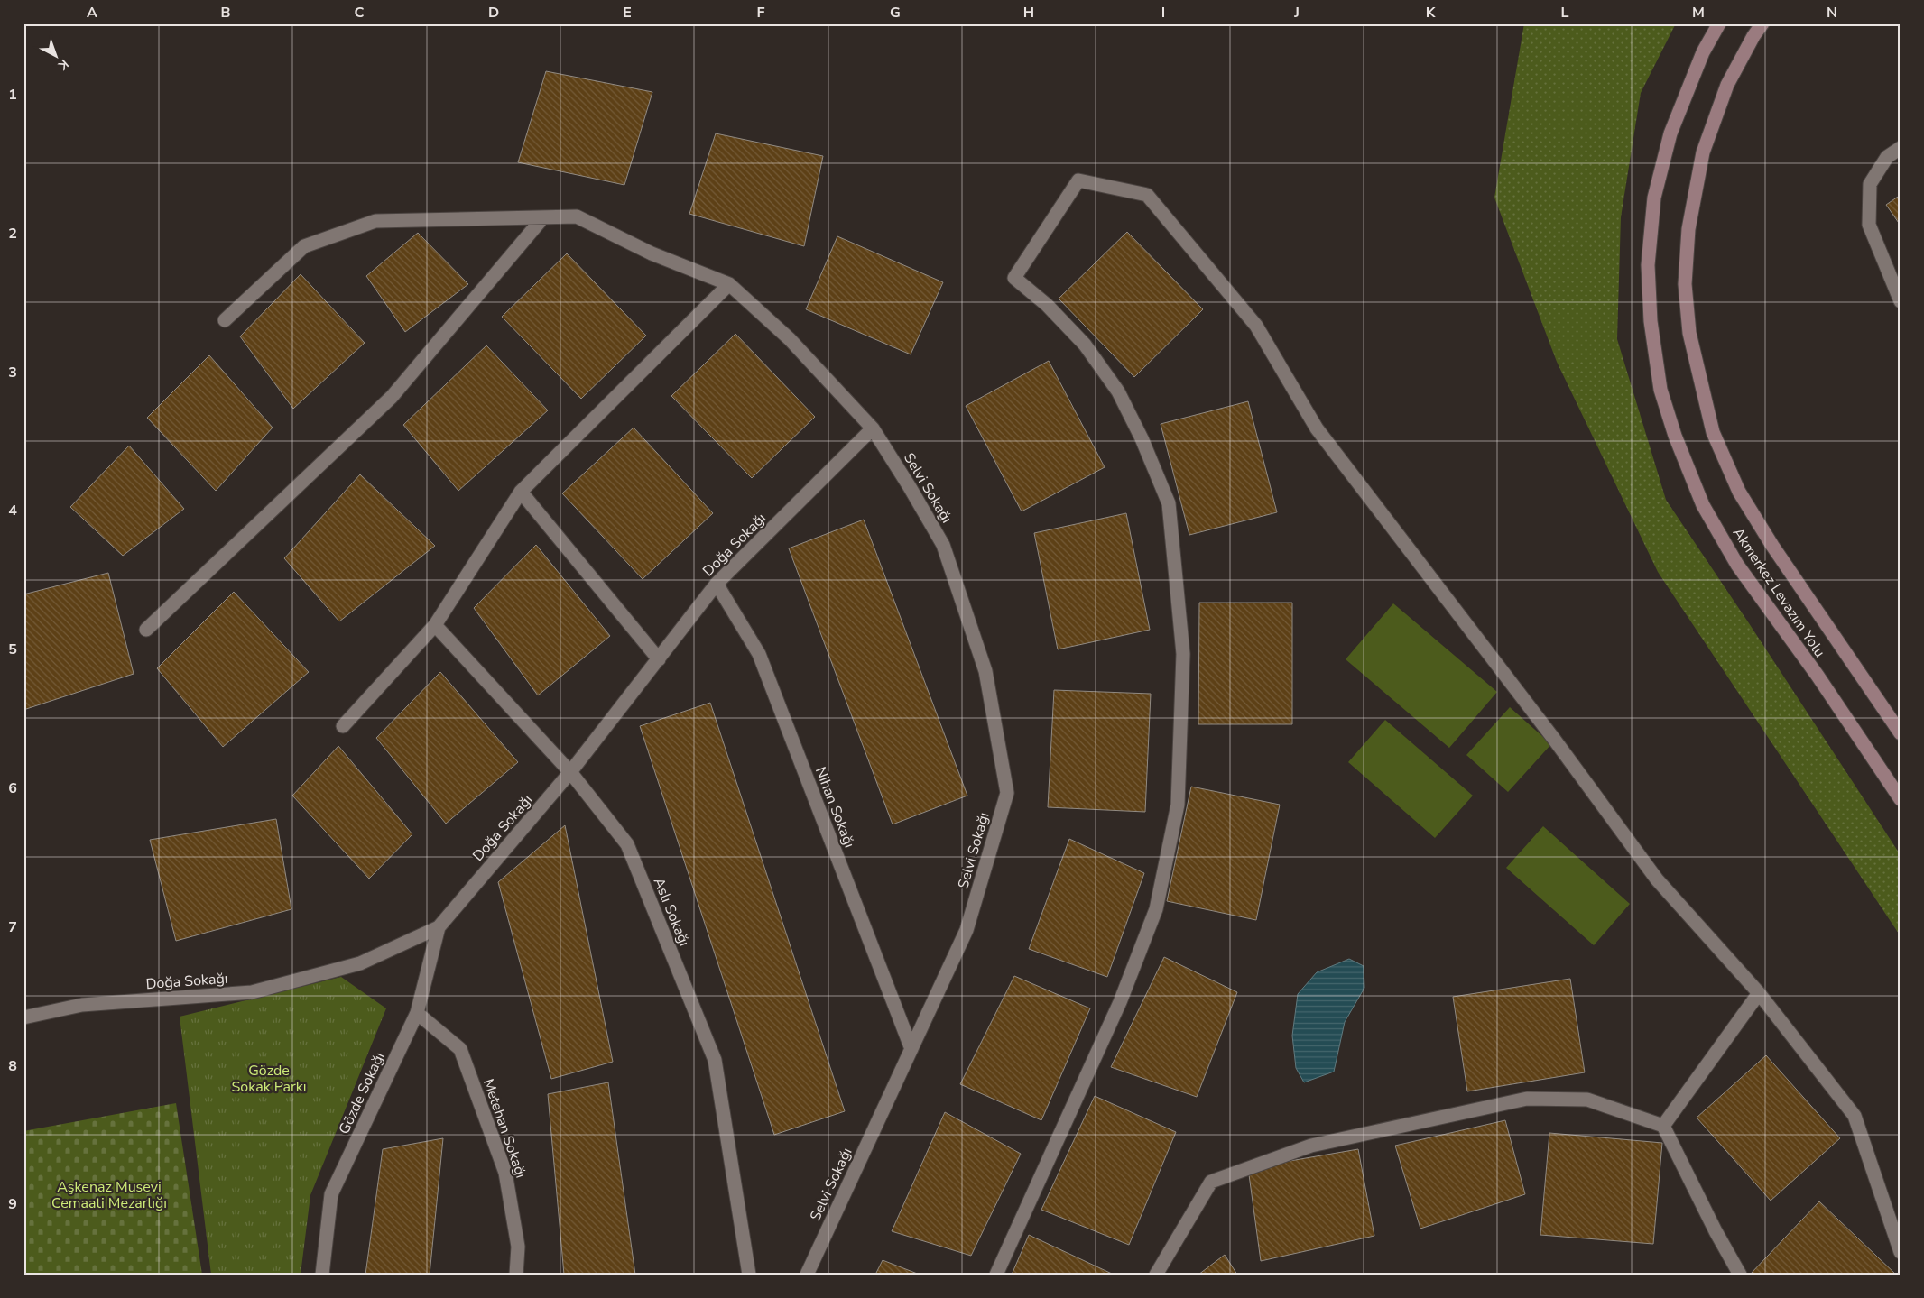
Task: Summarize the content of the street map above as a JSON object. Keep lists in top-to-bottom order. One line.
{"streets":{"main road":["Akmerkez Levazım Yolu"],"street":["Selvi Sokağı","Doğa Sokağı","Nihan Sokağı","Aslı Sokağı","Gözde Sokağı","Metehan Sokağı"]},"crossings":[["Selvi Sokağı","Doğa Sokağı"],["Selvi Sokağı","Nihan Sokağı"],["Doğa Sokağı","Nihan Sokağı"],["Doğa Sokağı","Aslı Sokağı"],["Doğa Sokağı","Gözde Sokağı"],["Gözde Sokağı","Metehan Sokağı"]],"parks":["Gözde Sokak Parkı","Aşkenaz Musevi Cemaati Mezarlığı"],"north":"bottom right","grid":{"columns":["A","B","C","D","E","F","G","H","I","J","K","L","M","N"],"rows":["1","2","3","4","5","6","7","8","9"]}}
